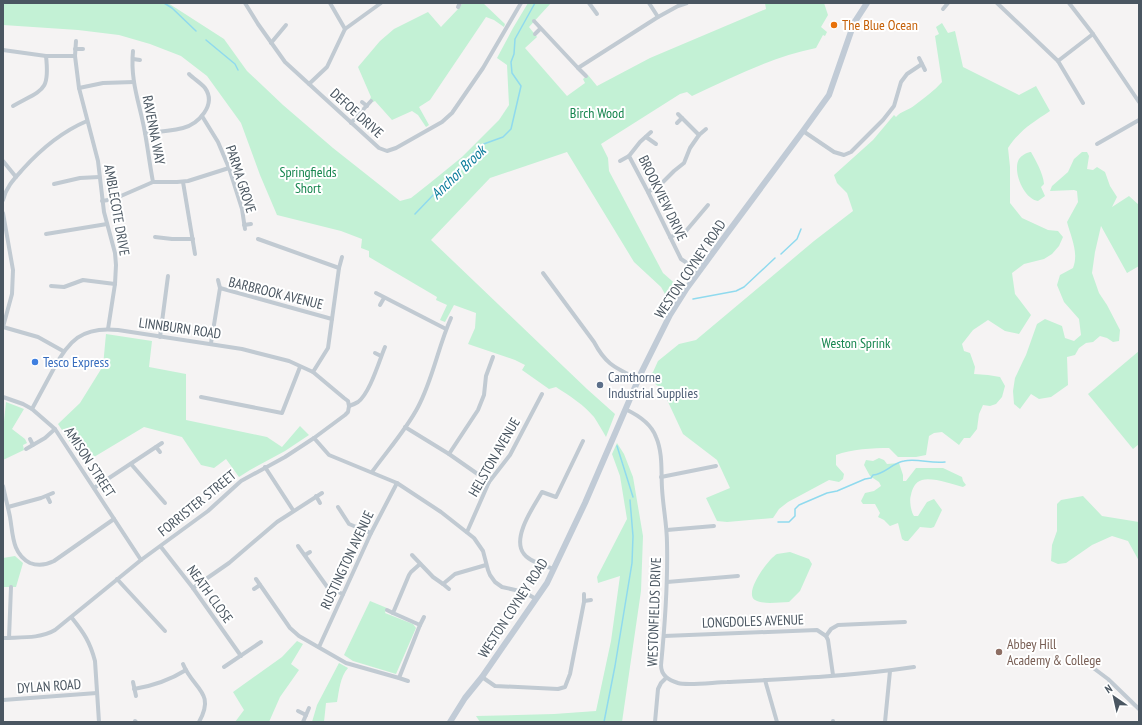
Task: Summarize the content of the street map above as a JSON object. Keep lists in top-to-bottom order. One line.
{"streets":{"street":["DEFOE DRIVE","RAVENNA WAY","PARMA GROVE","BROOKVIEW DRIVE","AMBLECOTE DRIVE","WESTON COYNEY ROAD","BARBROOK AVENUE","LINNBURN ROAD","HELSTON AVENUE","AMISON STREET","FORRISTER STREET","RUSTINGTON AVENUE","NEATH CLOSE","WESTONFIELDS DRIVE","LONGDOLES AVENUE","DYLAN ROAD"]},"crossings":[["RAVENNA WAY","AMBLECOTE DRIVE"],["BROOKVIEW DRIVE","WESTON COYNEY ROAD"],["AMBLECOTE DRIVE","LINNBURN ROAD"],["WESTON COYNEY ROAD","WESTONFIELDS DRIVE"],["BARBROOK AVENUE","LINNBURN ROAD"],["LINNBURN ROAD","AMISON STREET"],["LINNBURN ROAD","FORRISTER STREET"],["AMISON STREET","FORRISTER STREET"],["FORRISTER STREET","NEATH CLOSE"],["WESTONFIELDS DRIVE","LONGDOLES AVENUE"]],"water":["Anchor Brook"],"parks":["Birch Wood","Springfields Short","Weston Sprink"],"places":["The Blue Ocean","Tesco Express","Camthorne Industrial Supplies","Abbey Hill Academy & College"],"north":"top left"}
